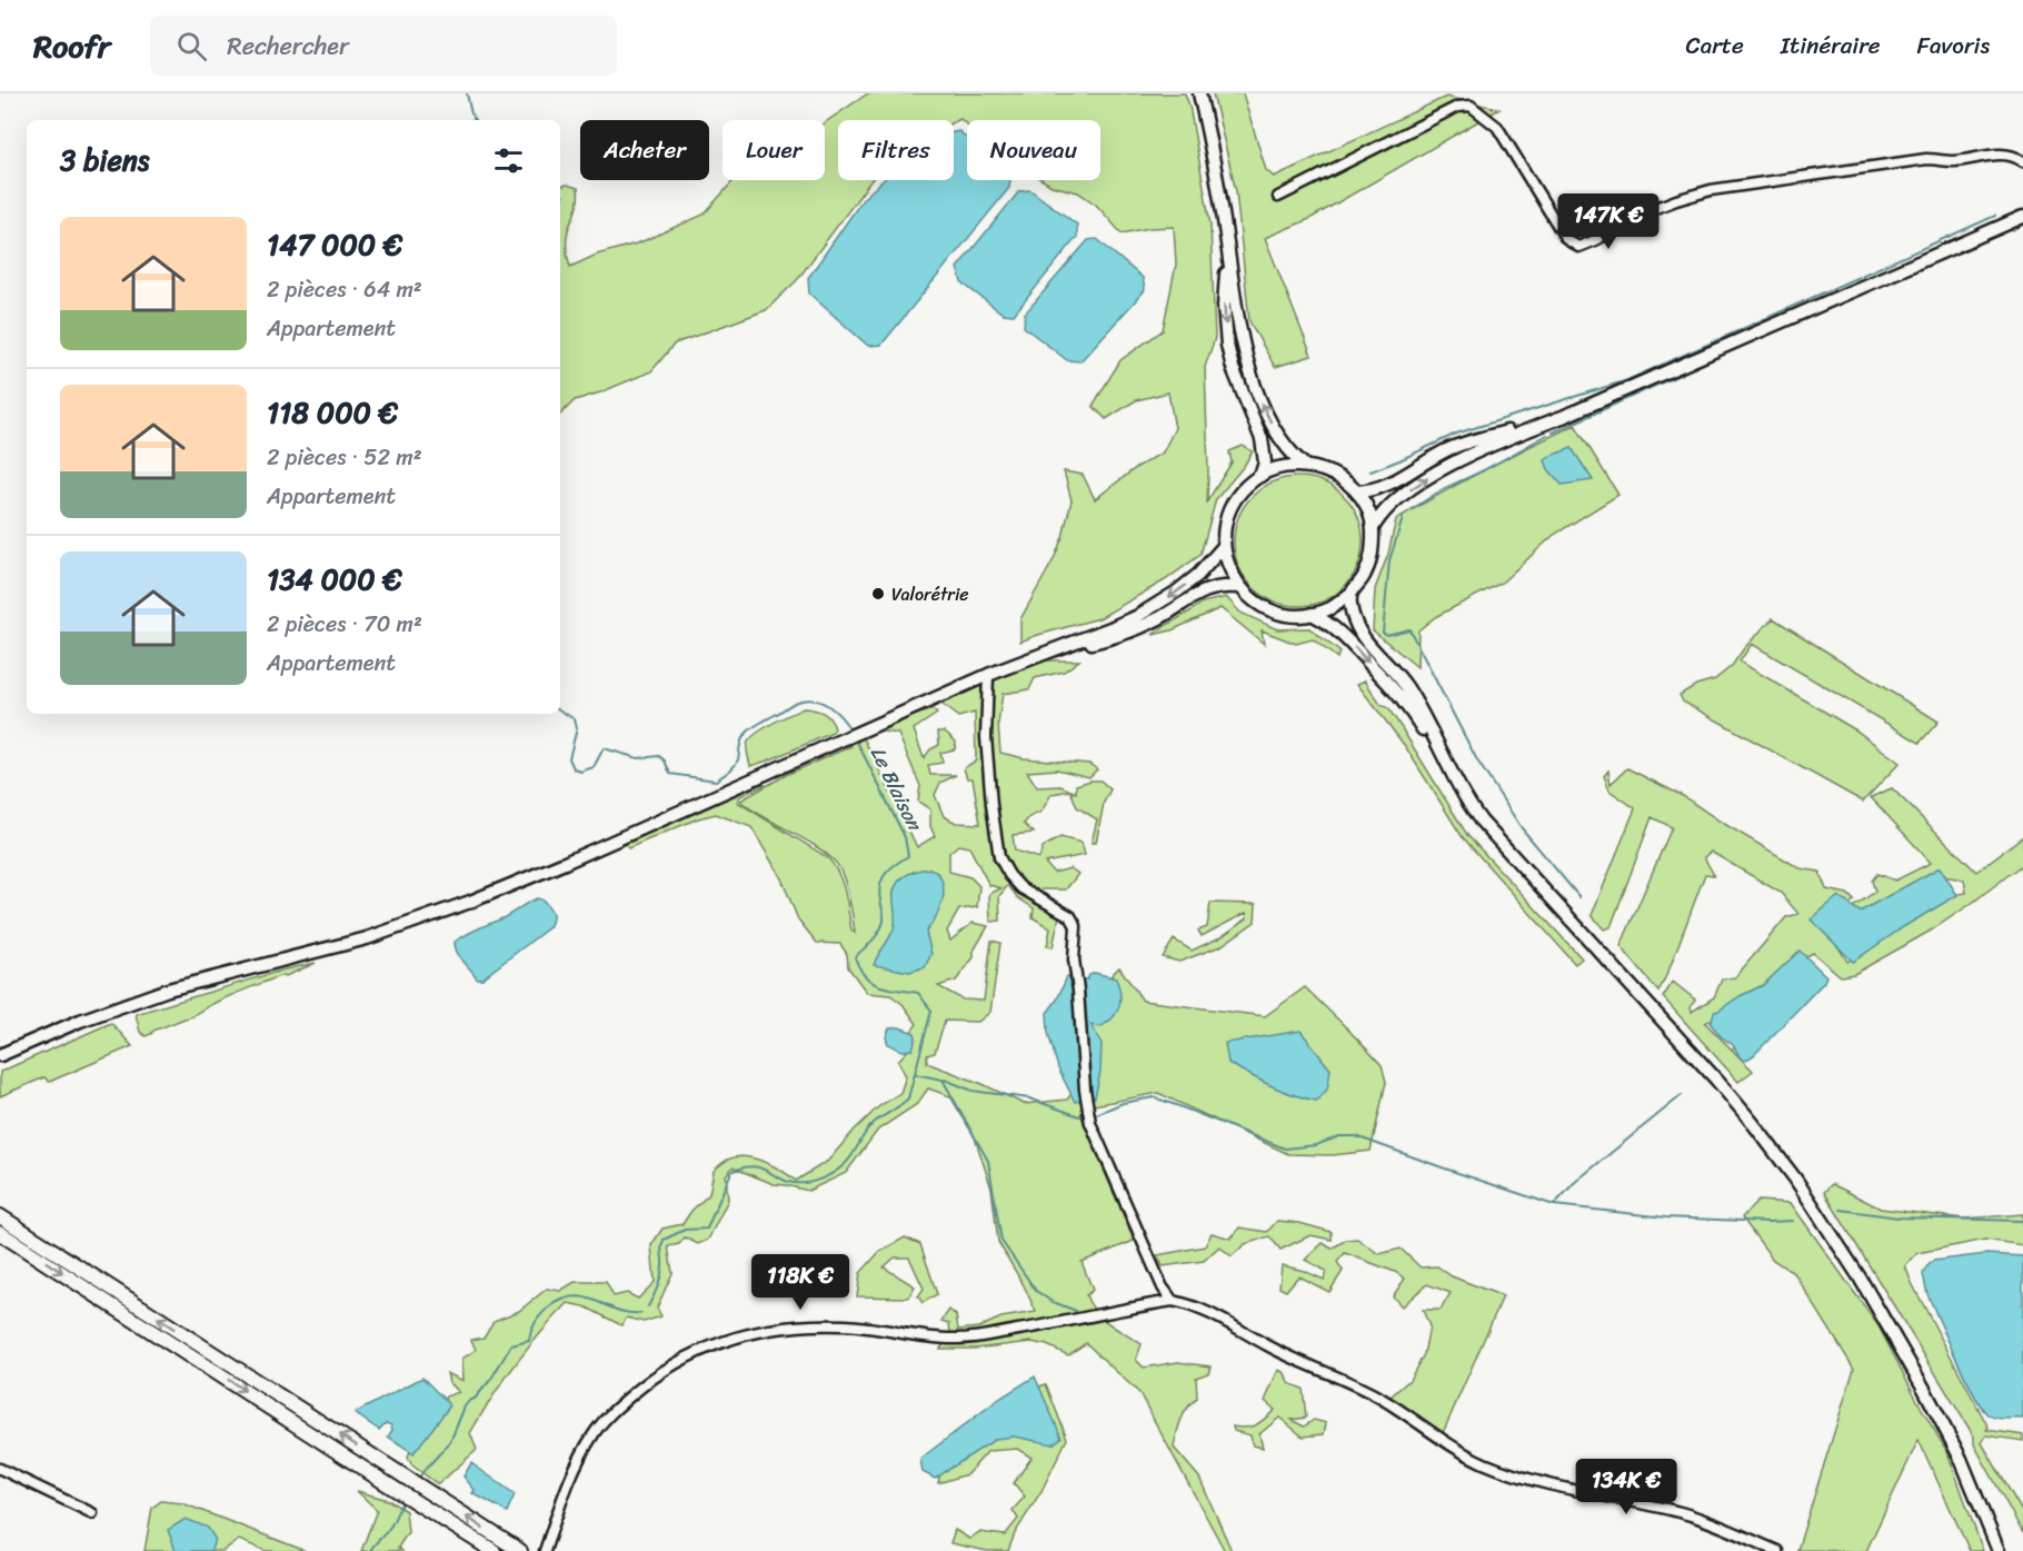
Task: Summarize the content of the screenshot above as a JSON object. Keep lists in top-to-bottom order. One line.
{"water":["Le Blaison"],"places":["Valorétrie"],"page":{"header":"Roofr","search":"Rechercher","nav":["Carte","Itinéraire","Favoris"],"chip":["Acheter","Louer","Filtres","Nouveau"],"heading":"3 biens","price":["147K €","118K €","134K €"],"list":[{"name":"147 000 €","note":"2 pièces · 64 m² · Appartement"},{"name":"118 000 €","note":"2 pièces · 52 m² · Appartement"},{"name":"134 000 €","note":"2 pièces · 70 m² · Appartement"}]}}
